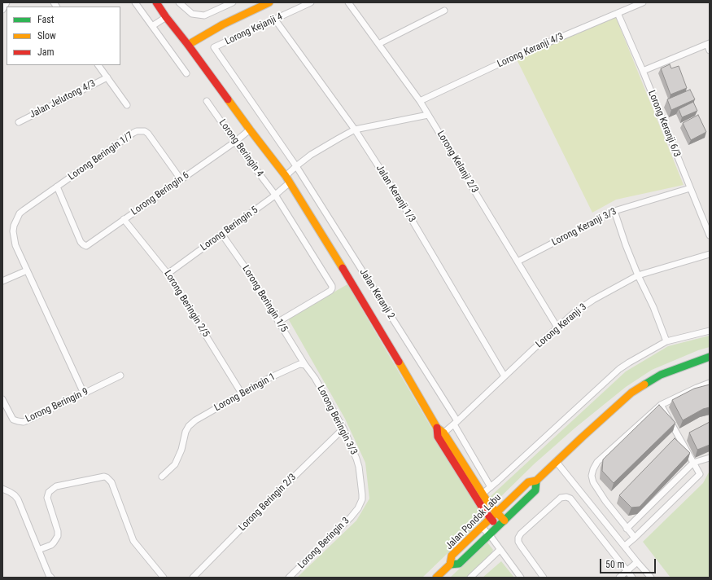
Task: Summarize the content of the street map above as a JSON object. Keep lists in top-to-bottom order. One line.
{"streets":{"street":["Lorong Kejanji 4","Lorong Keranji 4/3","Jalan Jelutong 4/3","Lorong Keranji 6/3","Lorong Beringin 4","Lorong Beringin 1/7","Lorong Kelanji 2/3","Lorong Beringin 6","Jalan Keranji 1/3","Lorong Keranji 3/3","Lorong Beringin 5","Jalan Keranji 2","Lorong Beringin 1/5","Lorong Beringin 2/5","Lorong Keranji 3","Lorong Beringin 1","Lorong Beringin 9","Lorong Beringin 3/3","Lorong Beringin 2/3","Jalan Pondok Labu","Lorong Beringin 3"]},"crossings":[["Lorong Kejanji 4","Jalan Keranji 1/3"],["Lorong Kejanji 4","Jalan Keranji 2"],["Lorong Keranji 4/3","Lorong Keranji 6/3"],["Lorong Keranji 4/3","Lorong Kelanji 2/3"],["Lorong Keranji 6/3","Lorong Keranji 3/3"],["Lorong Beringin 4","Lorong Beringin 6"],["Lorong Beringin 4","Lorong Beringin 5"],["Lorong Beringin 4","Lorong Beringin 1/5"],["Lorong Beringin 1/7","Lorong Beringin 6"],["Lorong Beringin 1/7","Lorong Beringin 9"],["Lorong Kelanji 2/3","Lorong Keranji 3/3"],["Lorong Kelanji 2/3","Lorong Keranji 3"],["Lorong Beringin 6","Lorong Beringin 2/5"],["Jalan Keranji 1/3","Lorong Keranji 3"],["Lorong Beringin 5","Lorong Beringin 1/5"],["Lorong Beringin 5","Lorong Beringin 2/5"],["Jalan Keranji 2","Lorong Keranji 3"],["Lorong Beringin 1/5","Lorong Beringin 1"],["Lorong Beringin 1/5","Lorong Beringin 3/3"],["Lorong Beringin 2/5","Lorong Beringin 1"],["Lorong Beringin 1","Lorong Beringin 3/3"],["Lorong Beringin 3/3","Lorong Beringin 2/3"],["Lorong Beringin 3/3","Lorong Beringin 3"]],"legend":["Fast","Slow","Jam"],"scale_bar":"50 m"}
